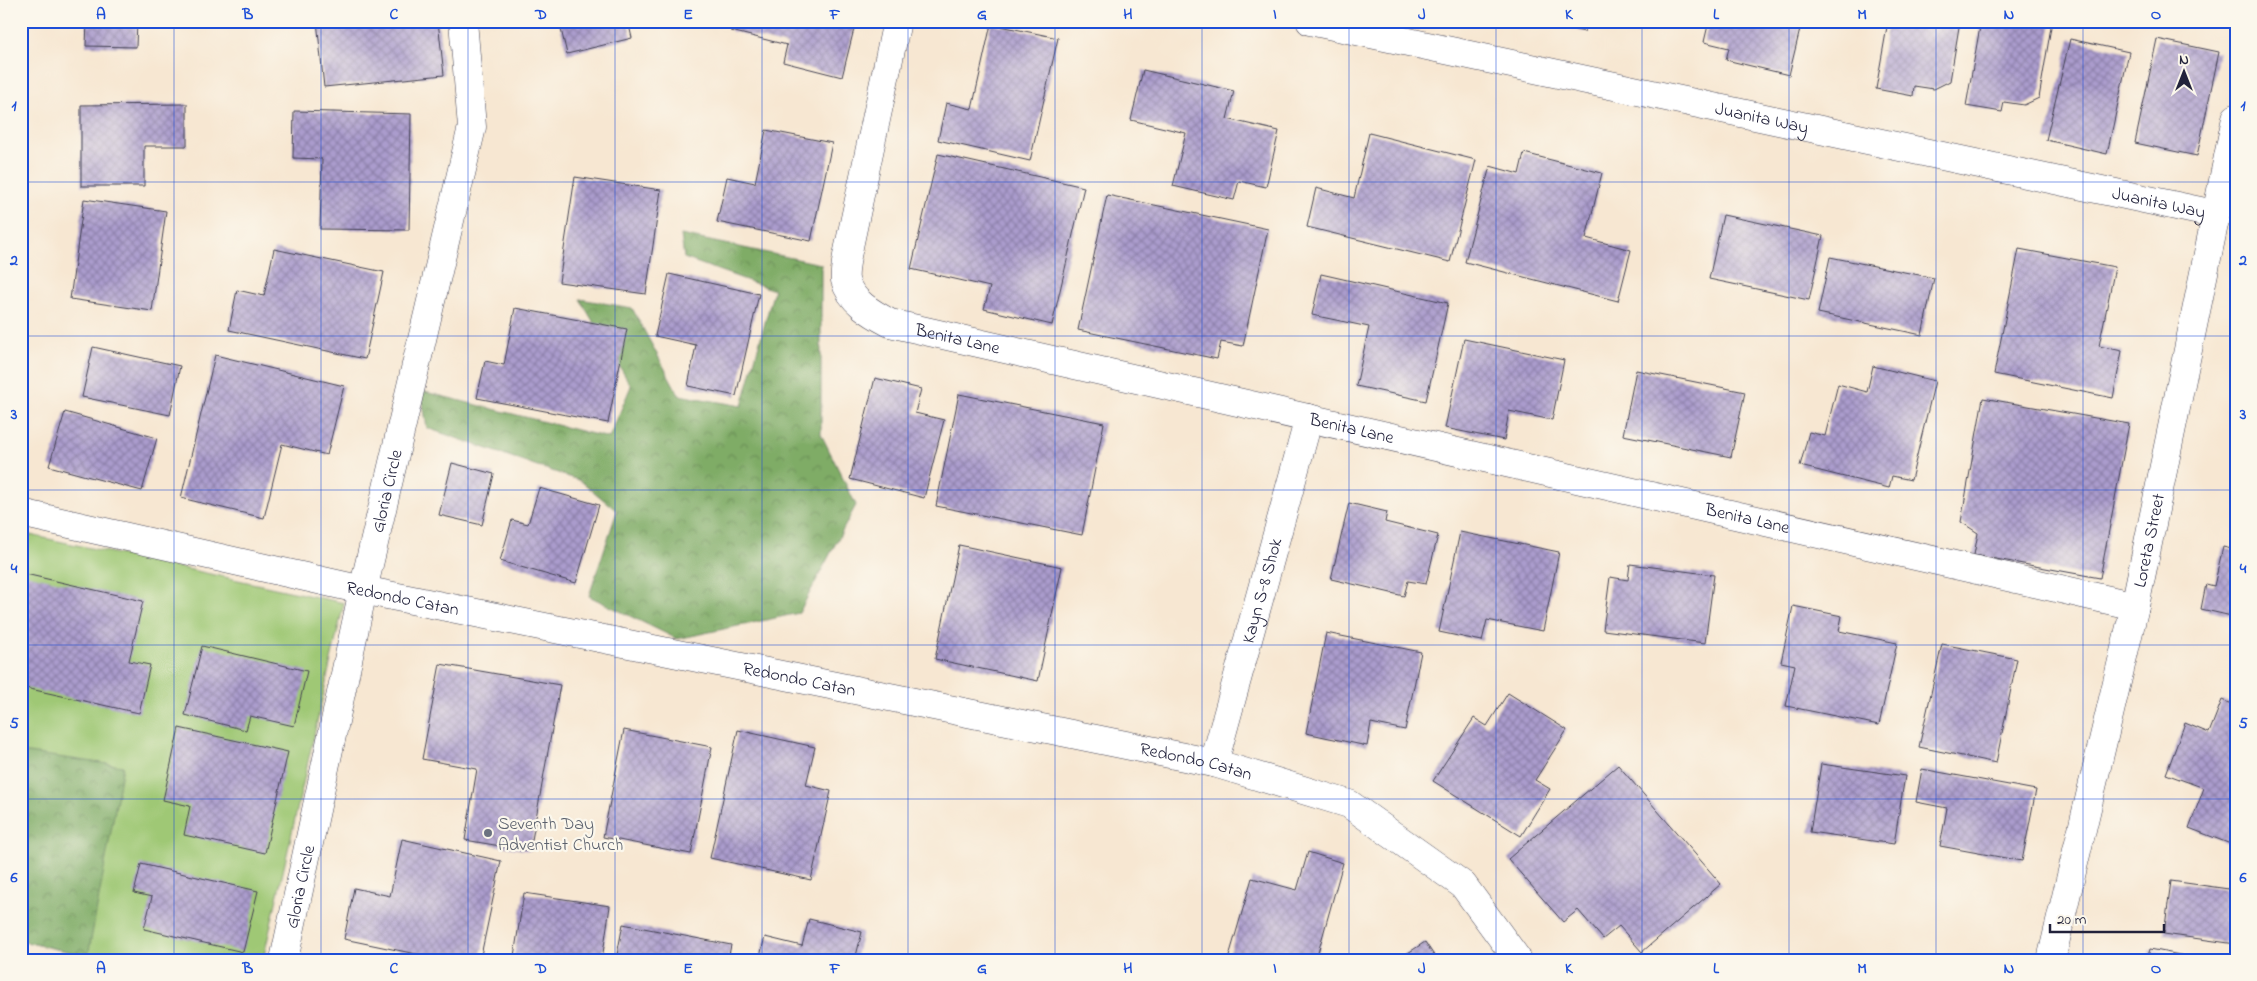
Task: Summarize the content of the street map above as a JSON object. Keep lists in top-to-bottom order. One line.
{"streets":{"street":["Juanita Way","Benita Lane","Gloria Circle","Loreta Street","Kayn S-8 Shok","Redondo Catan"]},"crossings":[["Juanita Way","Loreta Street"],["Benita Lane","Loreta Street"],["Benita Lane","Kayn S-8 Shok"],["Gloria Circle","Redondo Catan"],["Kayn S-8 Shok","Redondo Catan"]],"places":["Seventh Day Adventist Church"],"scale_bar":"20 m","north":"top","grid":{"columns":["A","B","C","D","E","F","G","H","I","J","K","L","M","N","O"],"rows":["1","2","3","4","5","6"]}}
